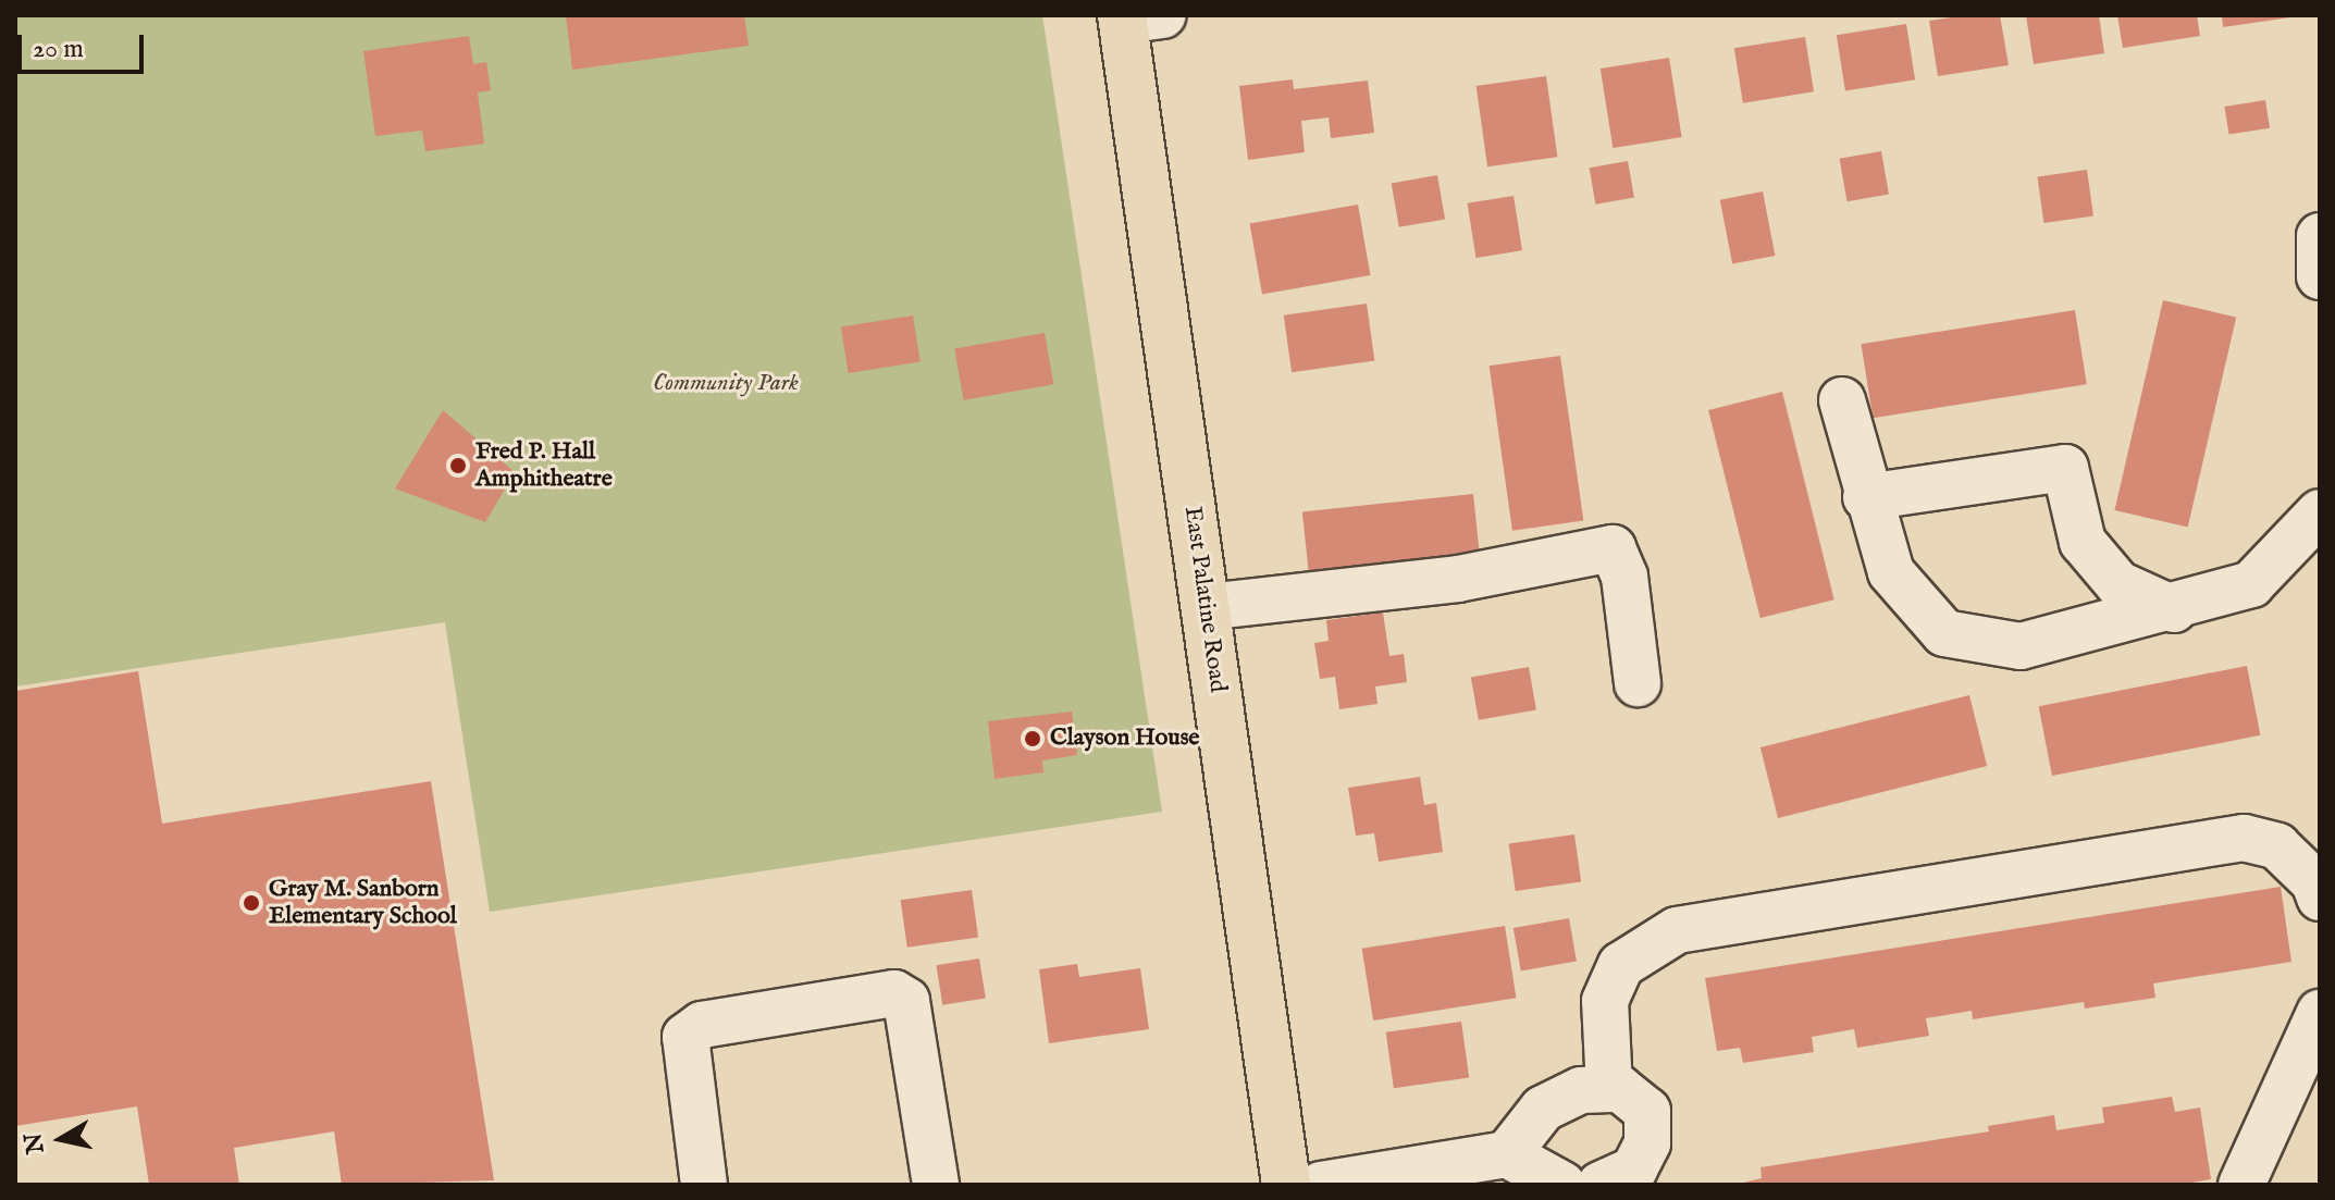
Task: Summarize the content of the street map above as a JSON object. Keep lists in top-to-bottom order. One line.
{"streets":{"main road":["East Palatine Road"]},"parks":["Community Park"],"places":["Fred P. Hall Amphitheatre","Clayson House","Gray M. Sanborn Elementary School"],"scale_bar":"20 m","north":"left"}
